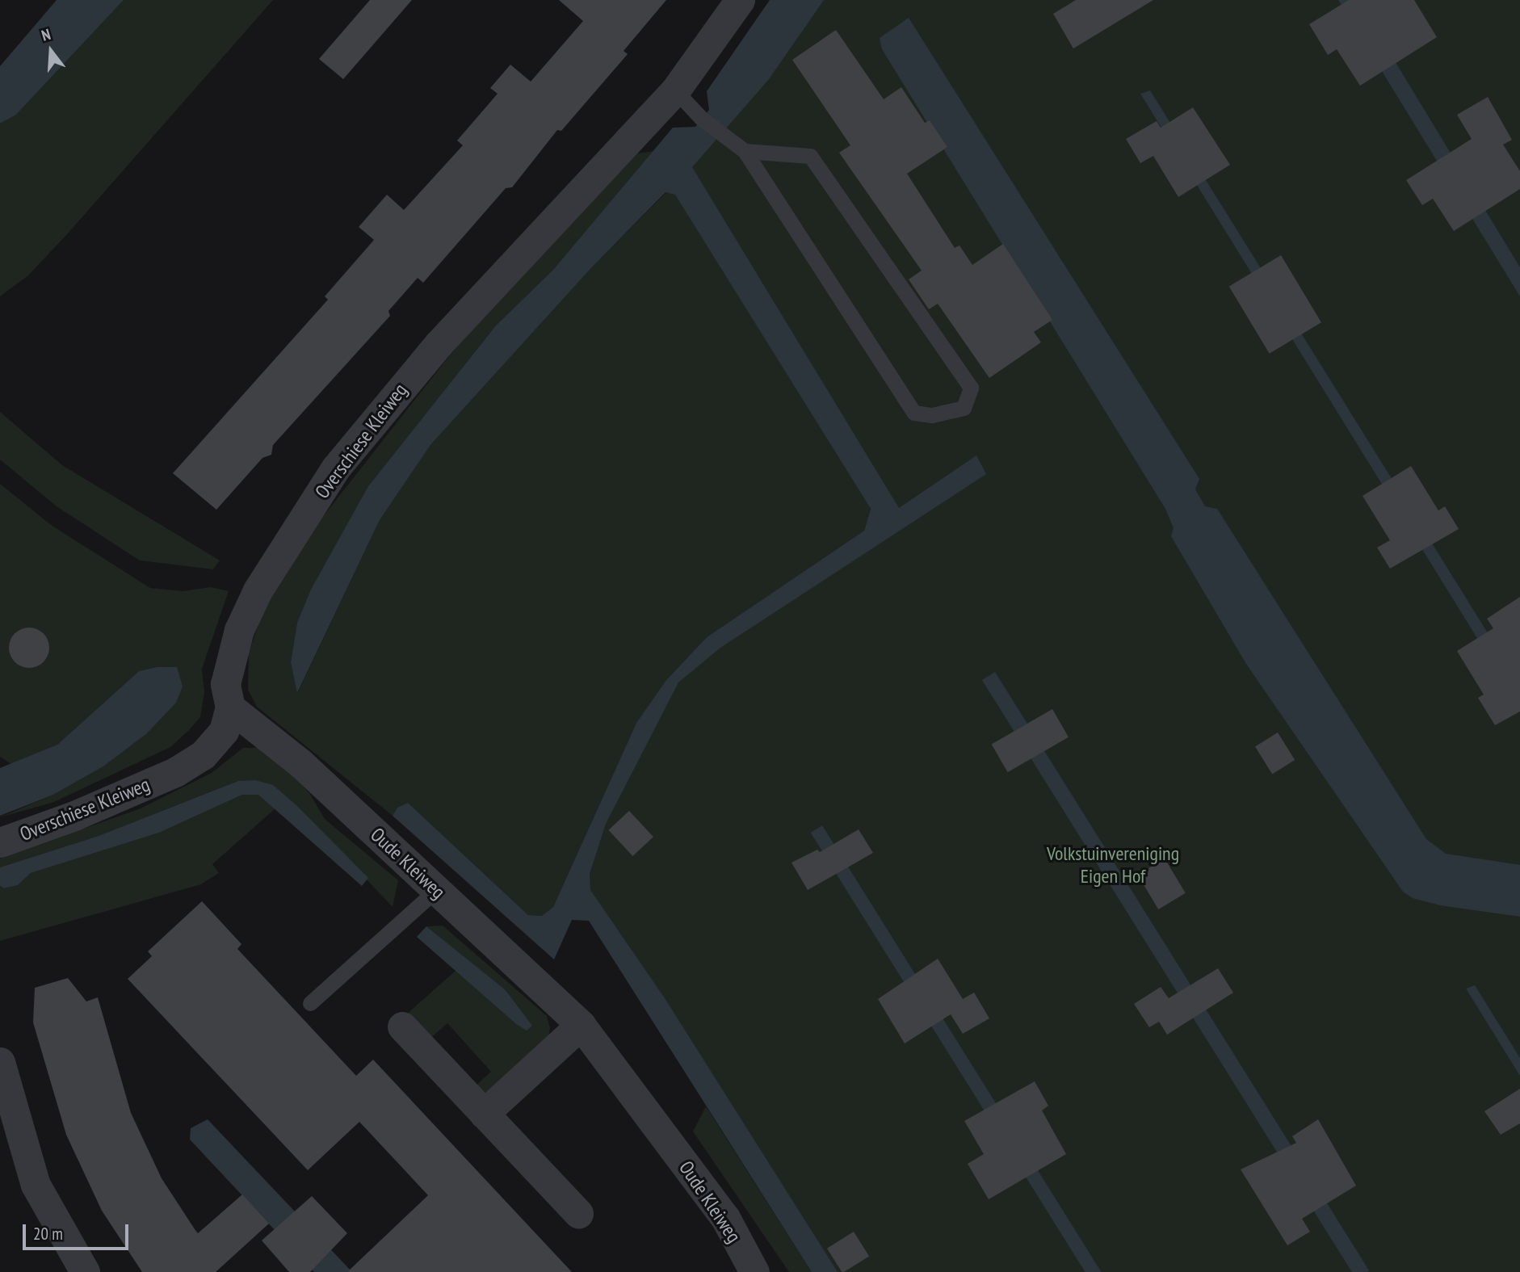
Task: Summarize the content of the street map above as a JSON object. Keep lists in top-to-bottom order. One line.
{"streets":{"street":["Overschiese Kleiweg","Oude Kleiweg"]},"crossings":[["Overschiese Kleiweg","Oude Kleiweg"]],"parks":["Volkstuinvereniging Eigen Hof"],"scale_bar":"20 m","north":"top"}
